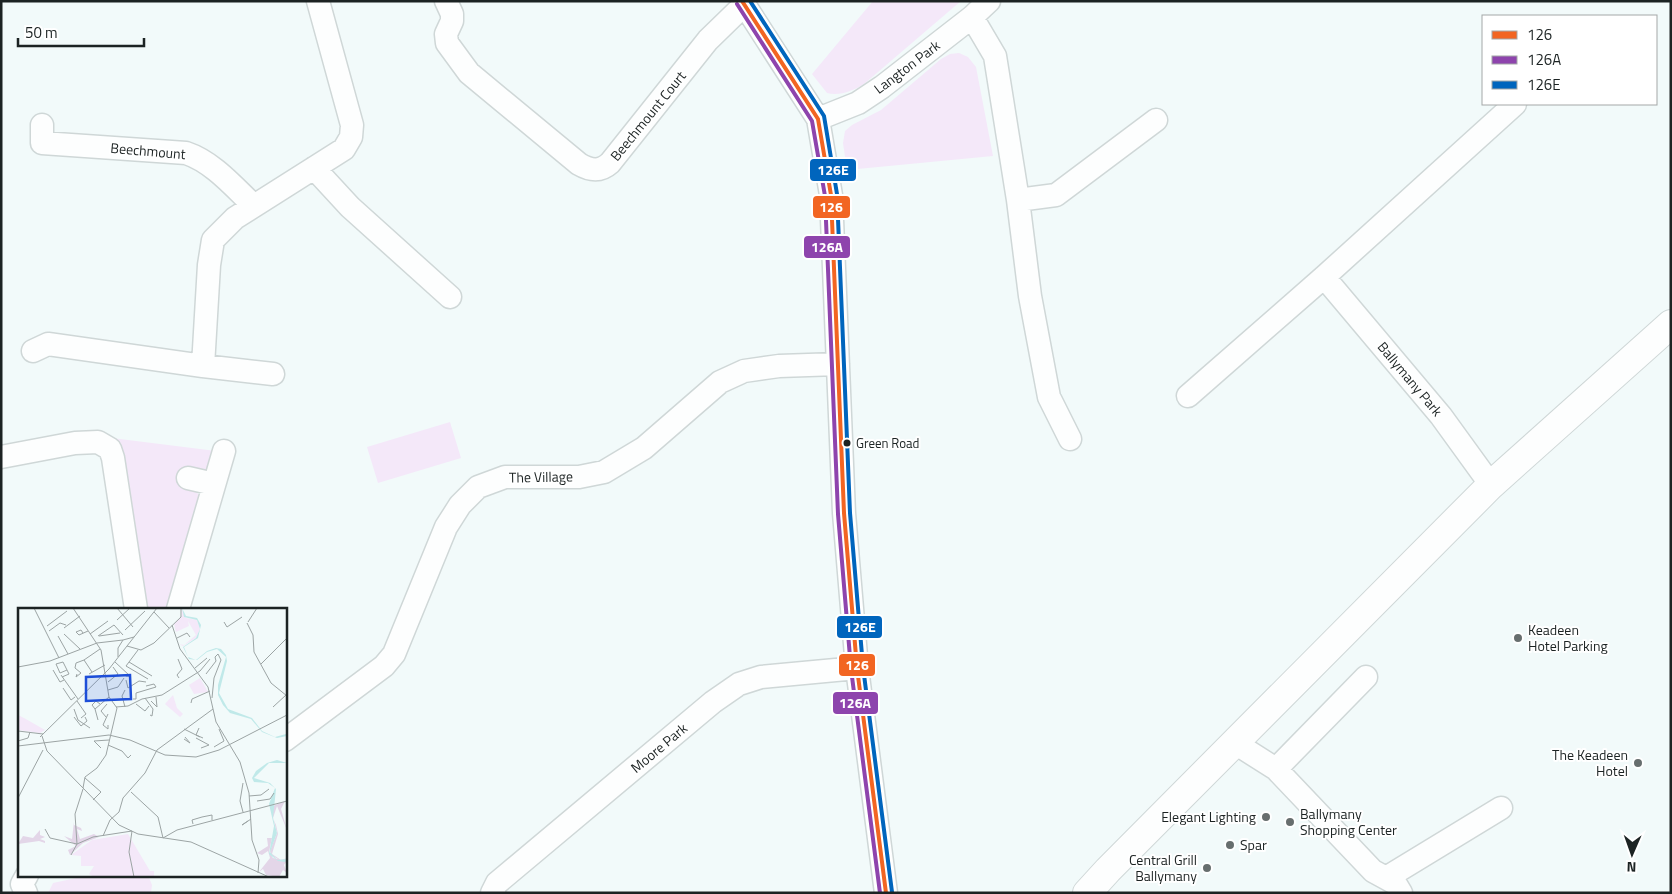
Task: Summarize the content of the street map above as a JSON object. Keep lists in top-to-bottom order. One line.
{"streets":{"street":["Langton Park","Beechmount Court","Beechmount","Ballymany Park","The Village","Moore Park"]},"places":["Green Road","Keadeen Hotel Parking","The Keadeen Hotel","Elegant Lighting","Ballymany Shopping Center","Spar","Central Grill Ballymany"],"lines":["transit line 126","transit line 126E","transit line 126A"],"legend":["126","126A","126E"],"scale_bar":"50 m","north":"bottom"}
